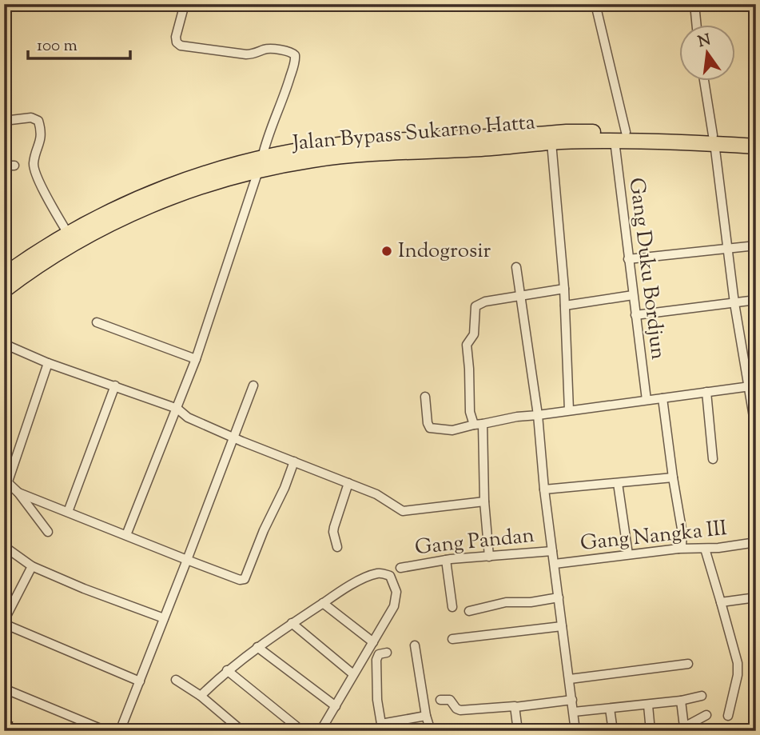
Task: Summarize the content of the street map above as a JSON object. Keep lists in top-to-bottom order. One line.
{"streets":{"highway":["Jalan Bypass Sukarno Hatta"],"street":["Gang Duku Bordjun","Gang Nangka III","Gang Pandan"]},"crossings":[["Jalan Bypass Sukarno Hatta","Gang Duku Bordjun"]],"places":["Indogrosir"],"scale_bar":"100 m","north":"top"}
